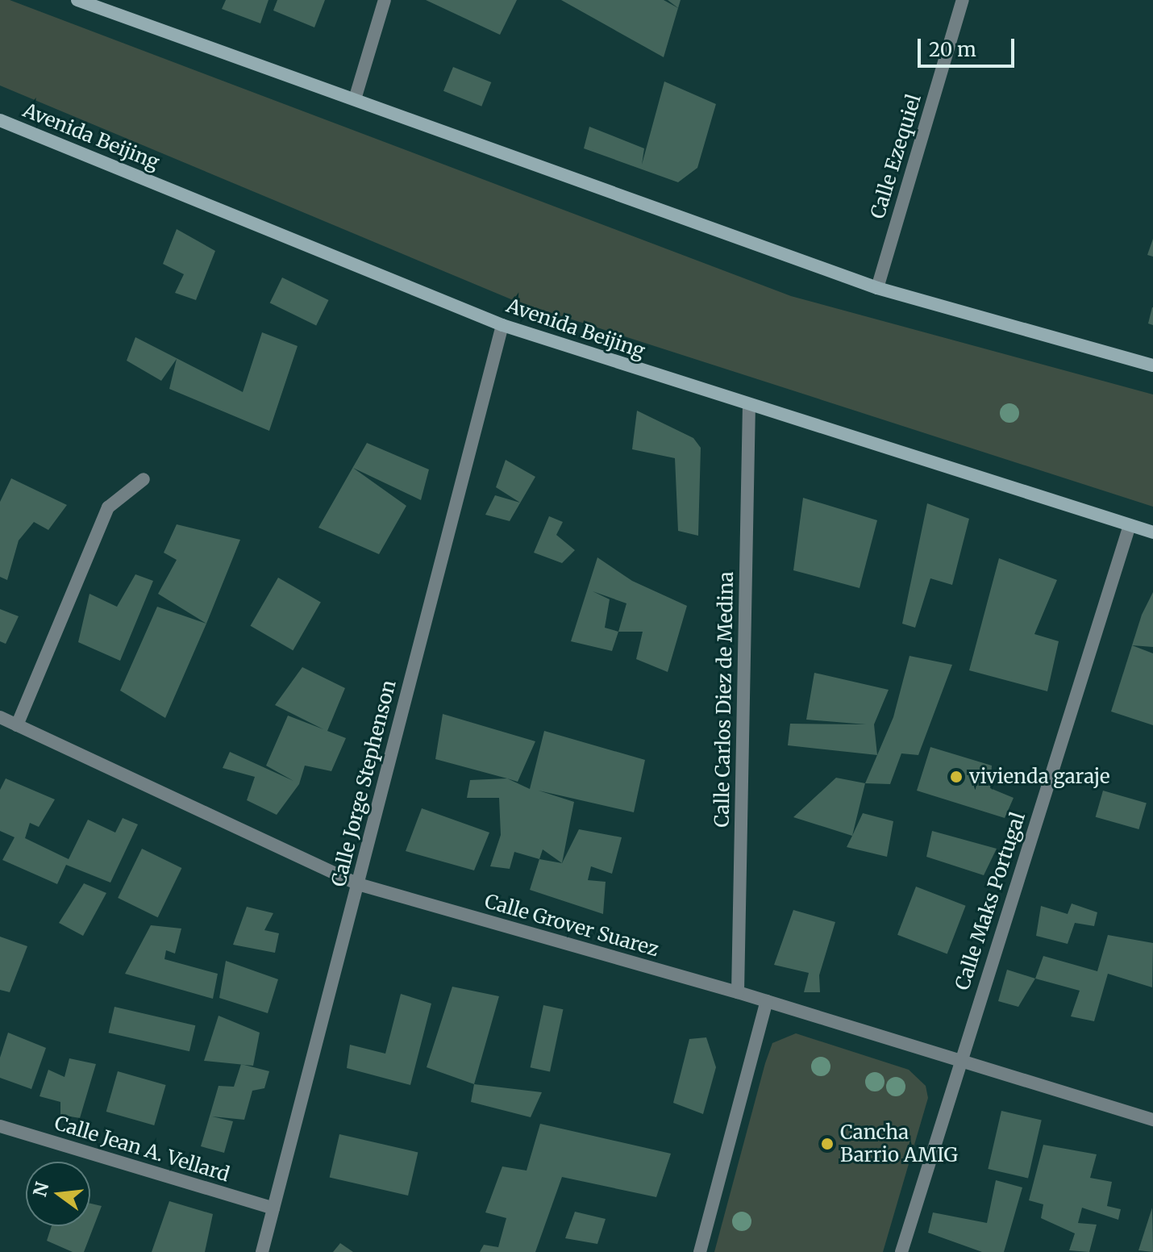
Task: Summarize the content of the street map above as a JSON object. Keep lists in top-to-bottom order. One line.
{"streets":{"street":["Avenida Beijing","Calle Ezequiel","Calle Carlos Diez de Medina","Calle Jorge Stephenson","Calle Maks Portugal","Calle Grover Suarez","Calle Jean A. Vellard"]},"crossings":[["Avenida Beijing","Calle Carlos Diez de Medina"],["Avenida Beijing","Calle Jorge Stephenson"],["Avenida Beijing","Calle Maks Portugal"],["Calle Carlos Diez de Medina","Calle Grover Suarez"],["Calle Jorge Stephenson","Calle Grover Suarez"],["Calle Jorge Stephenson","Calle Jean A. Vellard"],["Calle Maks Portugal","Calle Grover Suarez"]],"places":["vivienda garaje","Cancha Barrio AMIG"],"scale_bar":"20 m","north":"left"}
